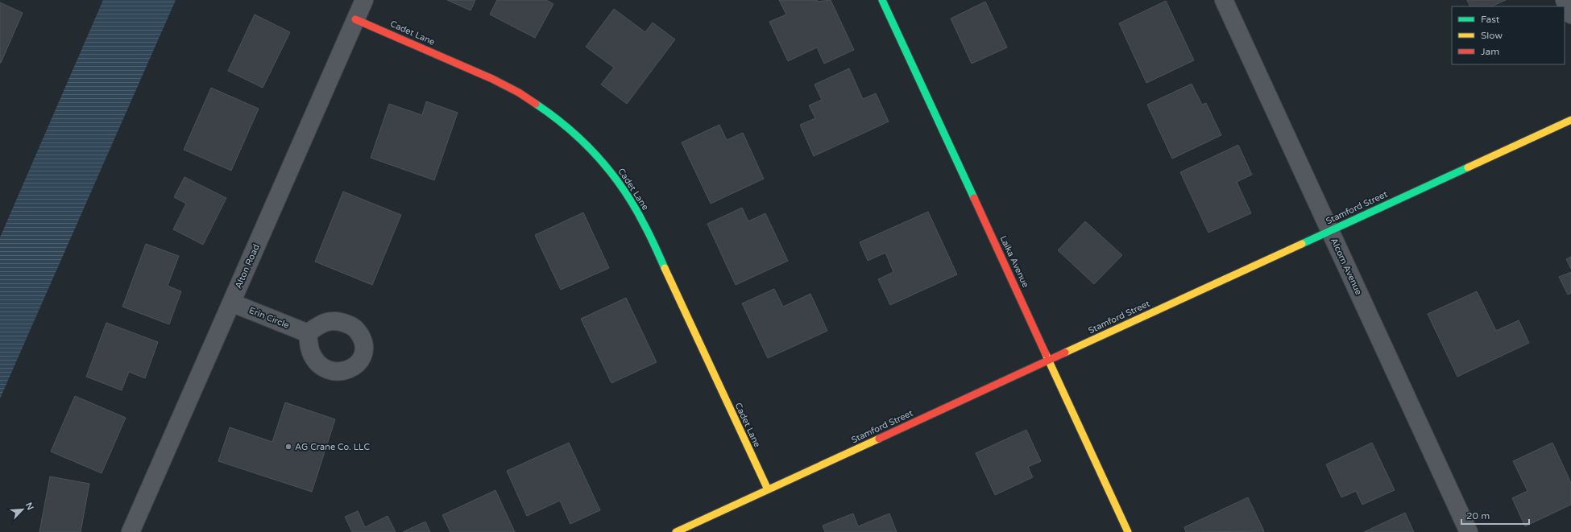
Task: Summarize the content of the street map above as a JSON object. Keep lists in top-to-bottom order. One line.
{"streets":{"street":["Cadet Lane","Stamford Street","Laika Avenue","Alton Road","Alcorn Avenue","Erin Circle"]},"crossings":[["Cadet Lane","Stamford Street"],["Cadet Lane","Alton Road"],["Stamford Street","Laika Avenue"],["Stamford Street","Alcorn Avenue"],["Alton Road","Erin Circle"]],"places":["AG Crane Co. LLC"],"legend":["Fast","Slow","Jam"],"scale_bar":"20 m","north":"top right"}
